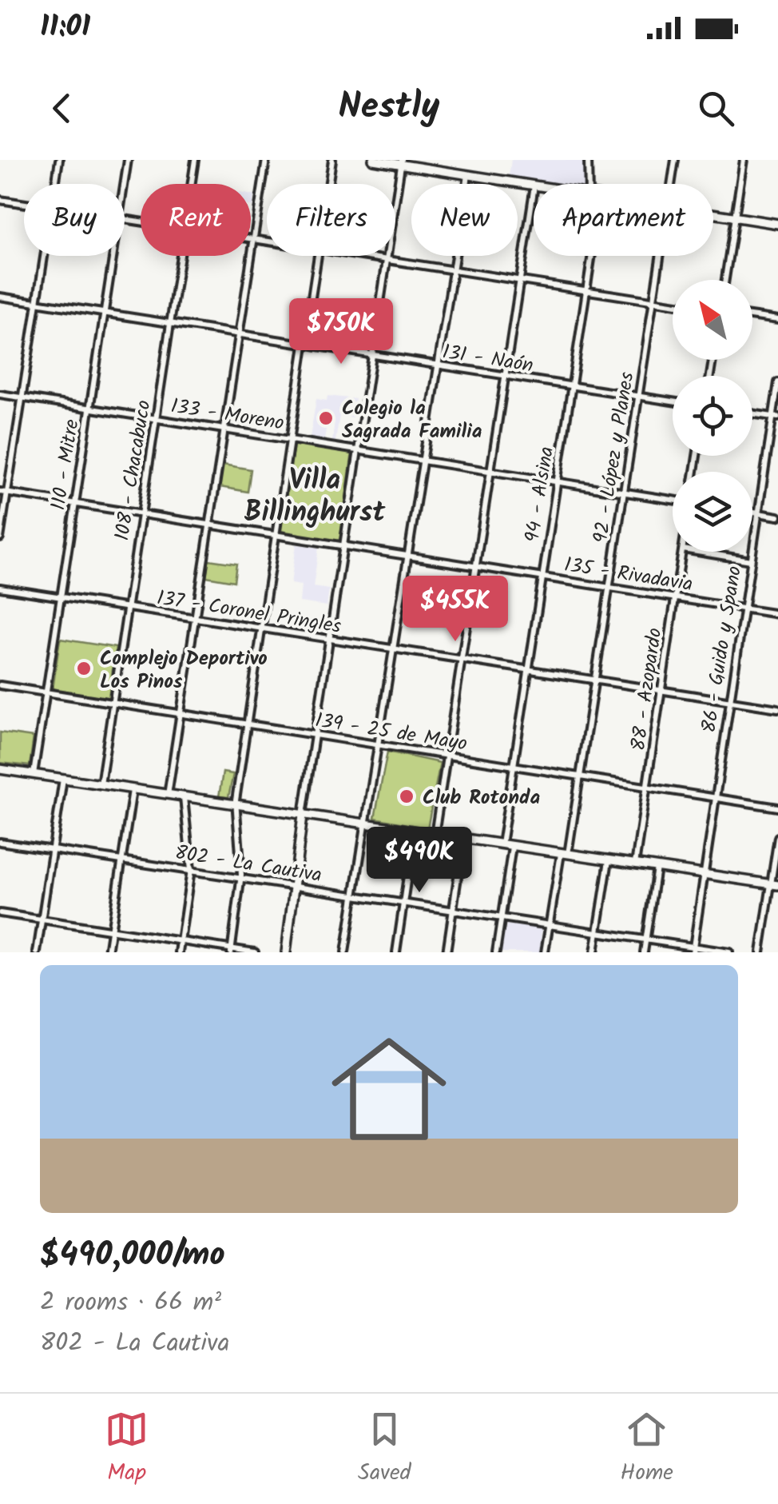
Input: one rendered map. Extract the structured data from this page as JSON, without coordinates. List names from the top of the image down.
{
  "streets": {
    "street": [
      "131 - Naón",
      "133 - Moreno",
      "92 - López y Planes",
      "110 - Mitre",
      "108 - Chacabuco",
      "94 - Alsina",
      "135 - Rivadavia",
      "137 - Coronel Pringles",
      "86 - Guido y Spano",
      "88 - Azopardo",
      "139 - 25 de Mayo",
      "802 - La Cautiva"
    ]
  },
  "crossings": [
    ["131 - Naón", "92 - López y Planes"],
    ["131 - Naón", "110 - Mitre"],
    ["131 - Naón", "108 - Chacabuco"],
    ["131 - Naón", "94 - Alsina"],
    ["133 - Moreno", "92 - López y Planes"],
    ["133 - Moreno", "110 - Mitre"],
    ["133 - Moreno", "108 - Chacabuco"],
    ["133 - Moreno", "94 - Alsina"],
    ["92 - López y Planes", "135 - Rivadavia"],
    ["92 - López y Planes", "137 - Coronel Pringles"],
    ["92 - López y Planes", "139 - 25 de Mayo"],
    ["92 - López y Planes", "802 - La Cautiva"],
    ["110 - Mitre", "135 - Rivadavia"],
    ["110 - Mitre", "137 - Coronel Pringles"],
    ["110 - Mitre", "139 - 25 de Mayo"],
    ["108 - Chacabuco", "135 - Rivadavia"],
    ["108 - Chacabuco", "137 - Coronel Pringles"],
    ["108 - Chacabuco", "139 - 25 de Mayo"],
    ["94 - Alsina", "135 - Rivadavia"],
    ["94 - Alsina", "137 - Coronel Pringles"],
    ["94 - Alsina", "139 - 25 de Mayo"],
    ["135 - Rivadavia", "86 - Guido y Spano"],
    ["135 - Rivadavia", "88 - Azopardo"],
    ["137 - Coronel Pringles", "86 - Guido y Spano"],
    ["137 - Coronel Pringles", "88 - Azopardo"],
    ["86 - Guido y Spano", "139 - 25 de Mayo"],
    ["86 - Guido y Spano", "802 - La Cautiva"],
    ["88 - Azopardo", "139 - 25 de Mayo"]
  ],
  "districts": ["Villa Billinghurst"],
  "places": ["Colegio la Sagrada Familia", "Complejo Deportivo Los Pinos", "Club Rotonda"],
  "north": "top left",
  "page": {
    "status": "11:01",
    "header": "Nestly",
    "chip": [
      "Buy",
      "Rent",
      "Filters",
      "New",
      "Apartment"
    ],
    "price": ["$750K", "$455K", "$490K"],
    "list": [
      {
        "name": "$490,000/mo",
        "note": "2 rooms · 66 m² · 802 - La Cautiva"
      }
    ],
    "tabs": ["Map", "Saved", "Home"]
  }
}
